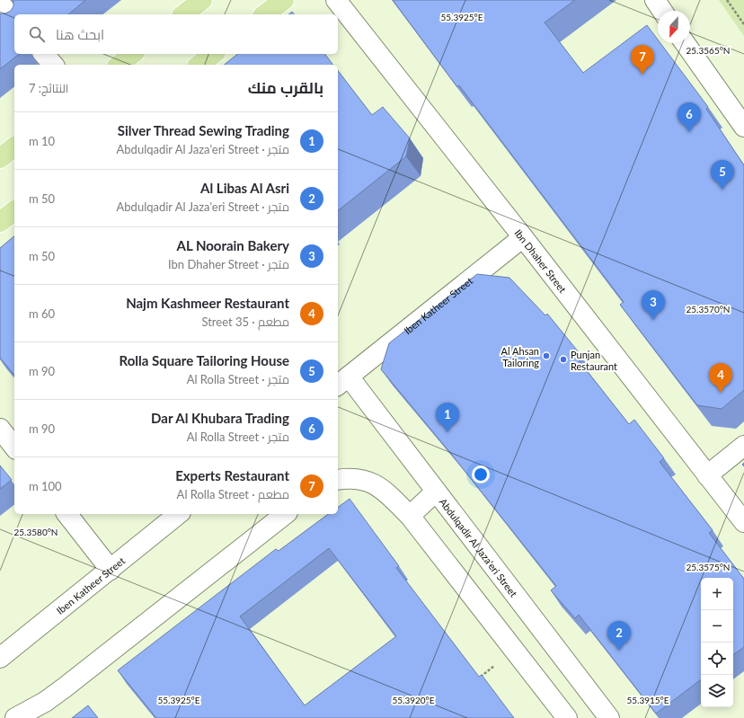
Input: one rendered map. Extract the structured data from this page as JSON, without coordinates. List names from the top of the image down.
{
  "streets": {
    "street": ["Ibn Dhaher Street", "Iben Katheer Street", "Abdulqadir Al Jaza'eri Street"]
  },
  "crossings": [
    ["Ibn Dhaher Street", "Iben Katheer Street"],
    ["Iben Katheer Street", "Abdulqadir Al Jaza'eri Street"]
  ],
  "places": ["Al Ahsan Tailoring", "Punjan Restaurant"],
  "north": "bottom",
  "page": {
    "search": "ابحث هنا",
    "pins": [
      "7",
      "6",
      "5",
      "3",
      "4",
      "1",
      "2"
    ],
    "heading": ["بالقرب منك", "النتائج: 7"],
    "list": [
      {
        "mark": "1",
        "name": "Silver Thread Sewing Trading",
        "note": "متجر · Abdulqadir Al Jaza'eri Street",
        "value": "10 m"
      },
      {
        "mark": "2",
        "name": "Al Libas Al Asri",
        "note": "متجر · Abdulqadir Al Jaza'eri Street",
        "value": "50 m"
      },
      {
        "mark": "3",
        "name": "AL Noorain Bakery",
        "note": "متجر · Ibn Dhaher Street",
        "value": "50 m"
      },
      {
        "mark": "4",
        "name": "Najm Kashmeer Restaurant",
        "note": "مطعم · 35 Street",
        "value": "60 m"
      },
      {
        "mark": "5",
        "name": "Rolla Square Tailoring House",
        "note": "متجر · Al Rolla Street",
        "value": "90 m"
      },
      {
        "mark": "6",
        "name": "Dar Al Khubara Trading",
        "note": "متجر · Al Rolla Street",
        "value": "90 m"
      },
      {
        "mark": "7",
        "name": "Experts Restaurant",
        "note": "مطعم · Al Rolla Street",
        "value": "100 m"
      }
    ],
    "map_buttons": ["+", "−"]
  },
  "coordinates": [
    "55.3925°E",
    "25.3565°N",
    "25.3570°N",
    "25.3580°N",
    "25.3575°N",
    "55.3920°E",
    "55.3915°E"
  ]
}
